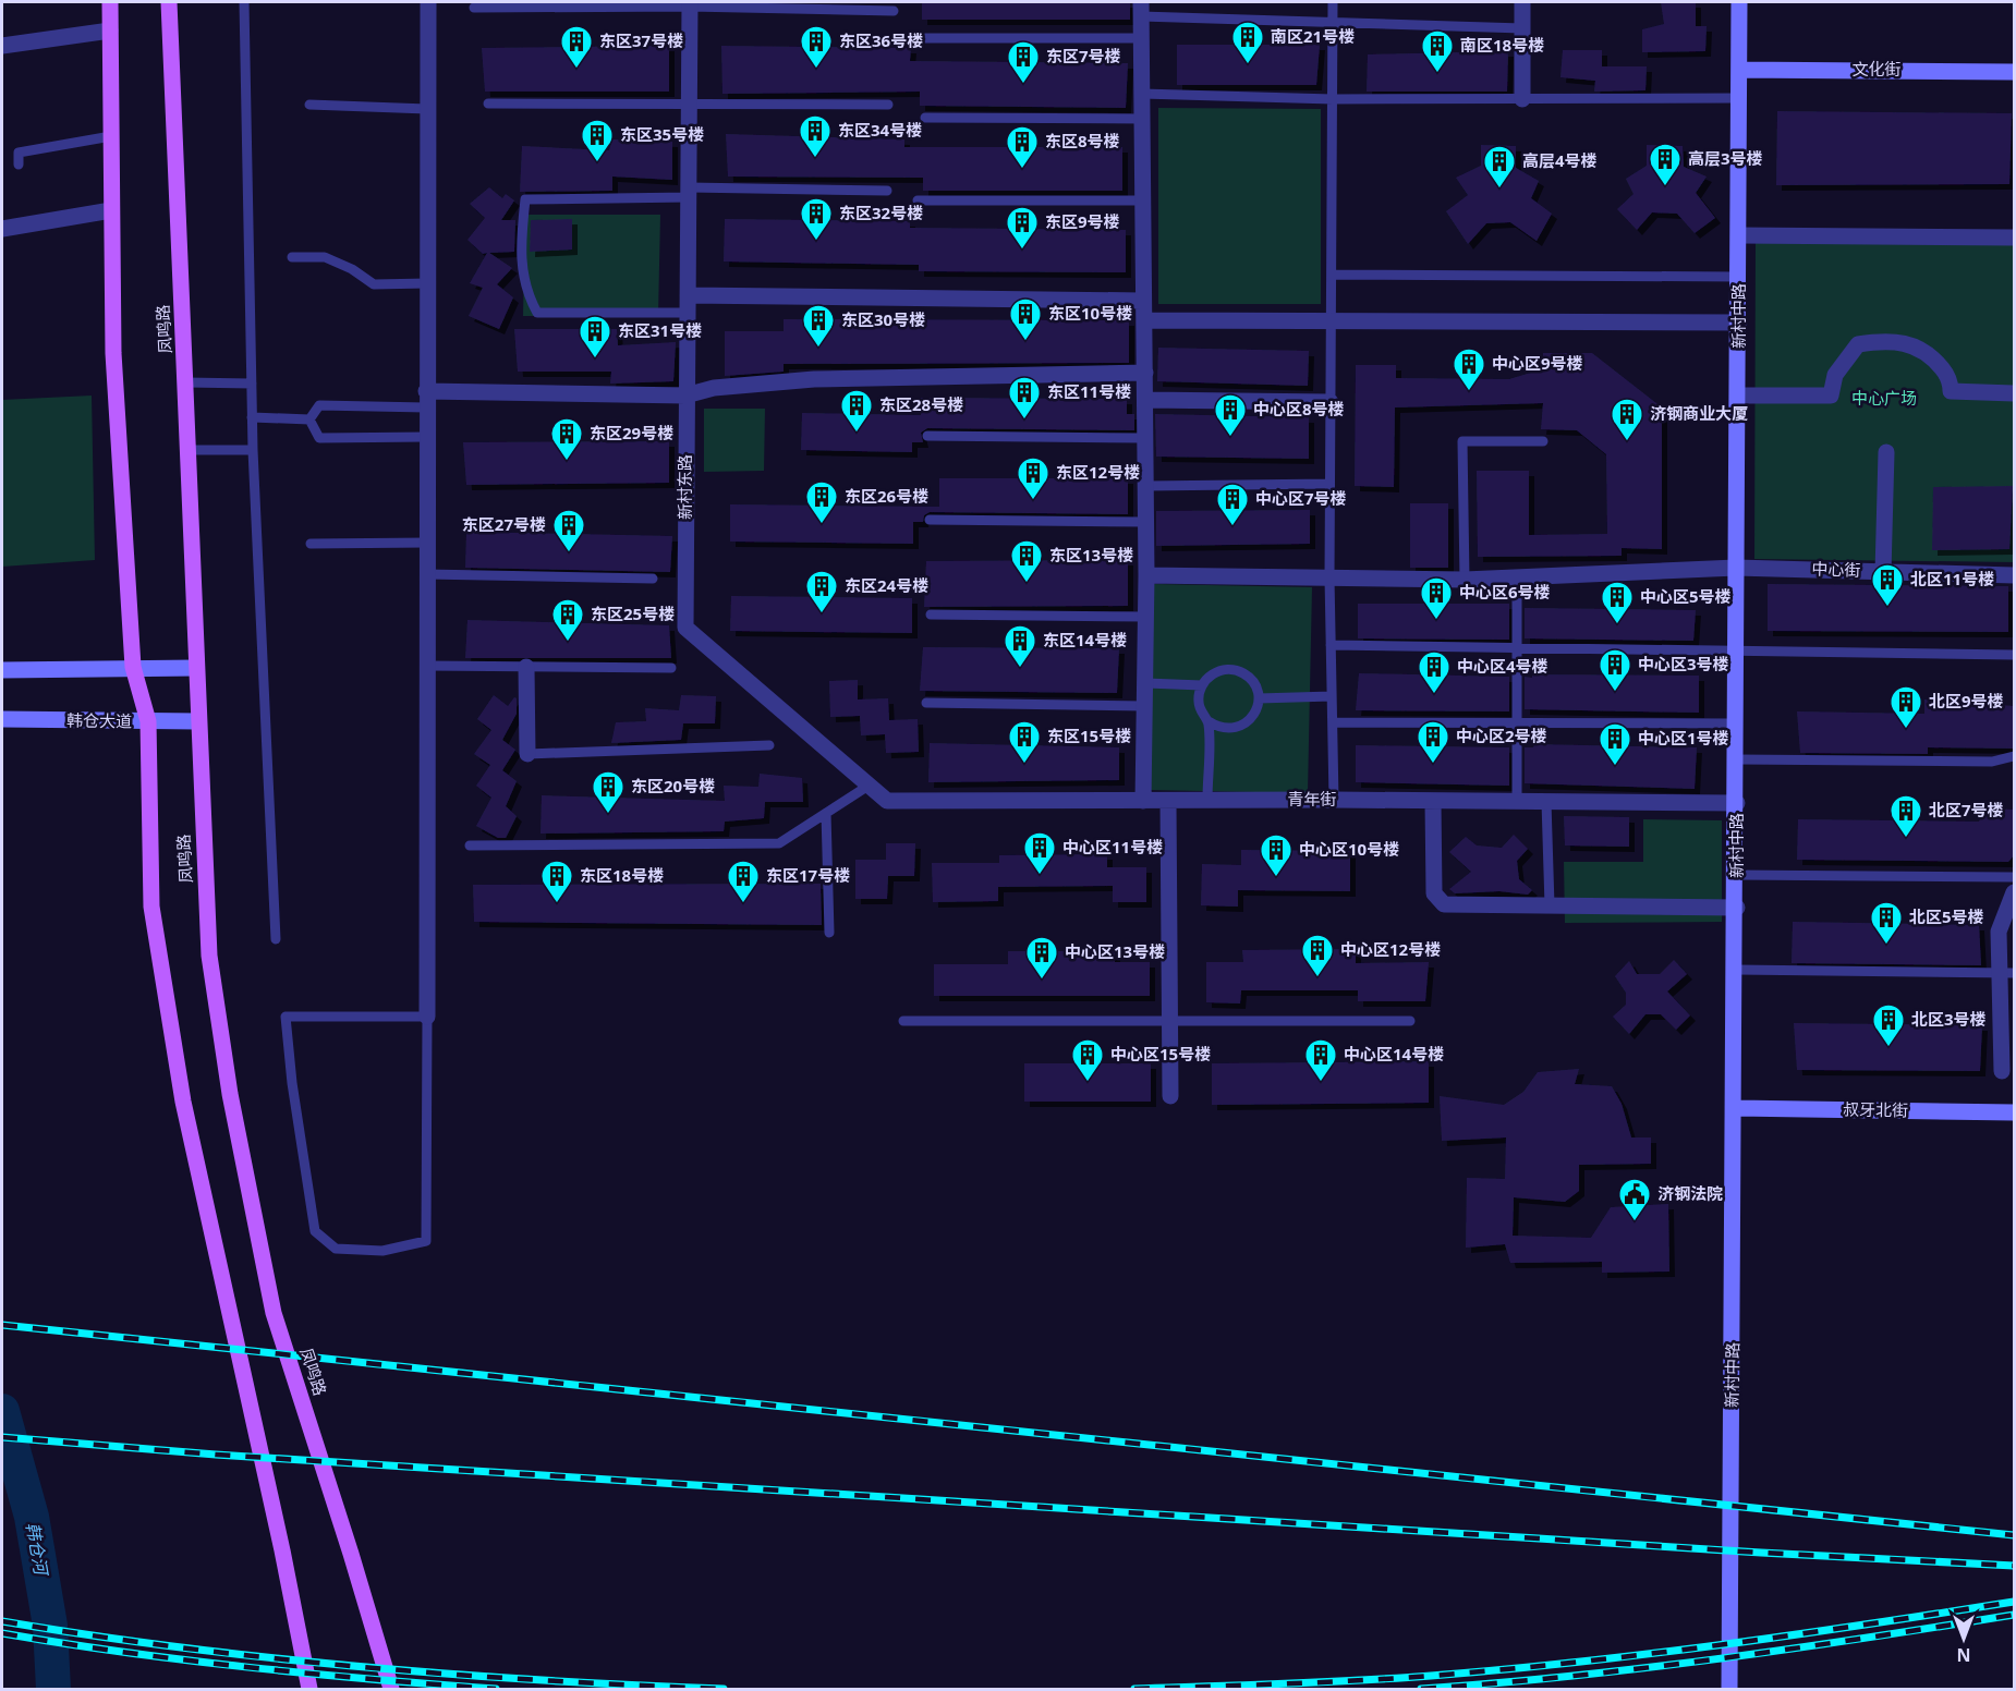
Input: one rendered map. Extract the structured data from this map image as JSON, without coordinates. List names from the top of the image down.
{
  "streets": {
    "main road": ["凤鸣路"],
    "street": [
      "文化街",
      "新村中路",
      "新村东路",
      "中心街",
      "韩仓大道",
      "青年街",
      "叔牙北街"
    ]
  },
  "crossings": [
    ["文化街", "新村中路"],
    ["新村中路", "中心街"],
    ["新村中路", "青年街"],
    ["新村中路", "叔牙北街"],
    ["凤鸣路", "韩仓大道"],
    ["新村东路", "青年街"]
  ],
  "water": ["韩仓河"],
  "parks": ["中心广场"],
  "places": {
    "building": [
      "南区21号楼",
      "东区37号楼",
      "东区36号楼",
      "南区18号楼",
      "东区7号楼",
      "东区34号楼",
      "东区35号楼",
      "东区8号楼",
      "高层3号楼",
      "高层4号楼",
      "东区32号楼",
      "东区9号楼",
      "东区10号楼",
      "东区30号楼",
      "东区31号楼",
      "中心区9号楼",
      "东区11号楼",
      "东区28号楼",
      "中心区8号楼",
      "济钢商业大厦",
      "东区29号楼",
      "东区12号楼",
      "东区26号楼",
      "中心区7号楼",
      "东区27号楼",
      "东区13号楼",
      "北区11号楼",
      "东区24号楼",
      "中心区6号楼",
      "中心区5号楼",
      "东区25号楼",
      "东区14号楼",
      "中心区3号楼",
      "中心区4号楼",
      "北区9号楼",
      "东区15号楼",
      "中心区2号楼",
      "中心区1号楼",
      "东区20号楼",
      "北区7号楼",
      "中心区11号楼",
      "中心区10号楼",
      "东区18号楼",
      "东区17号楼",
      "北区5号楼",
      "中心区12号楼",
      "中心区13号楼",
      "北区3号楼",
      "中心区15号楼",
      "中心区14号楼"
    ],
    "public building": ["济钢法院"]
  },
  "north": "bottom"
}
